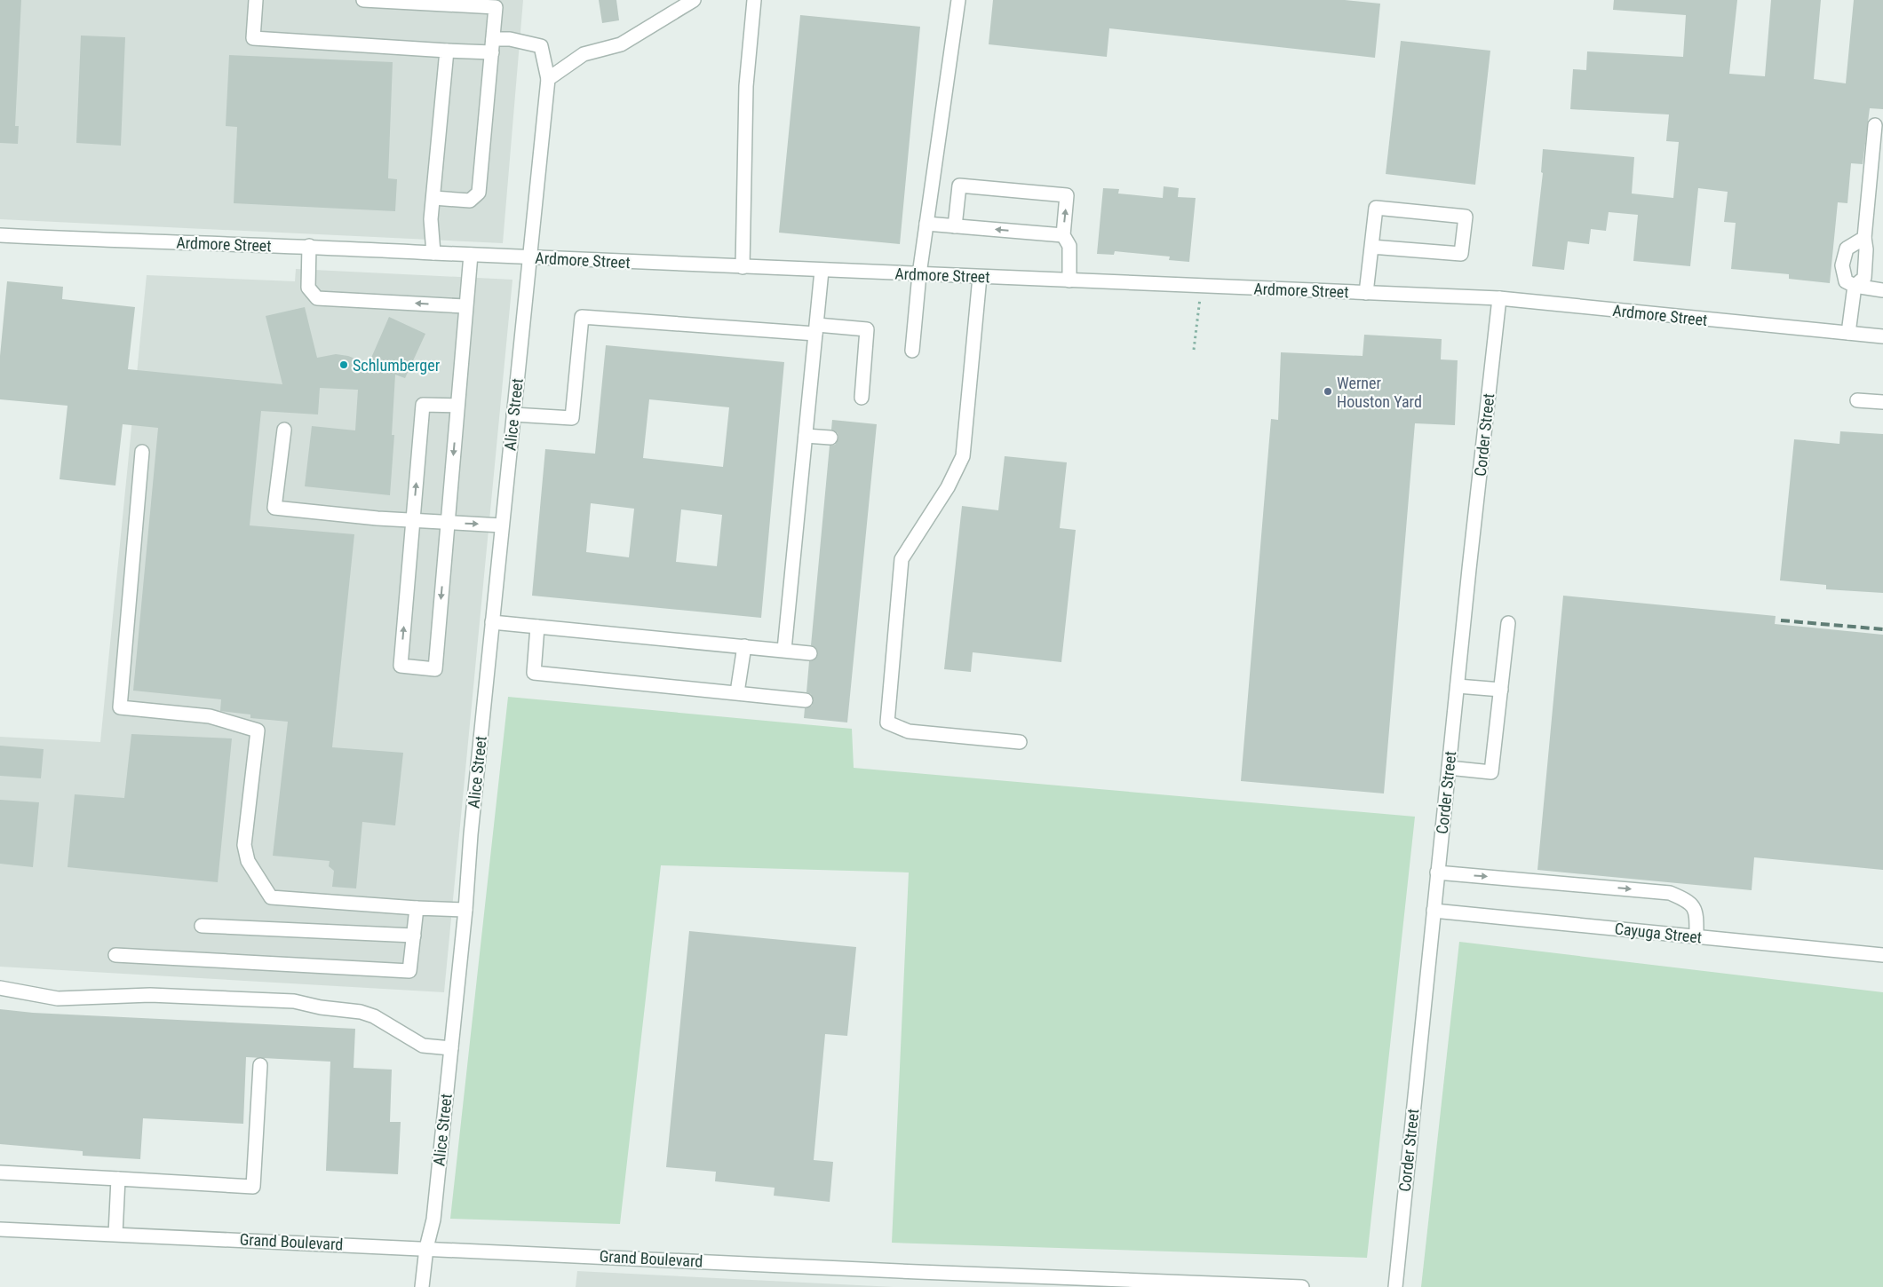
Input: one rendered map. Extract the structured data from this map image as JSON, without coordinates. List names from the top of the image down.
{
  "streets": {
    "street": [
      "Ardmore Street",
      "Alice Street",
      "Corder Street",
      "Cayuga Street",
      "Grand Boulevard"
    ]
  },
  "crossings": [
    ["Ardmore Street", "Alice Street"],
    ["Ardmore Street", "Corder Street"],
    ["Alice Street", "Grand Boulevard"],
    ["Corder Street", "Cayuga Street"]
  ],
  "places": ["Schlumberger", "Werner Houston Yard"]
}
